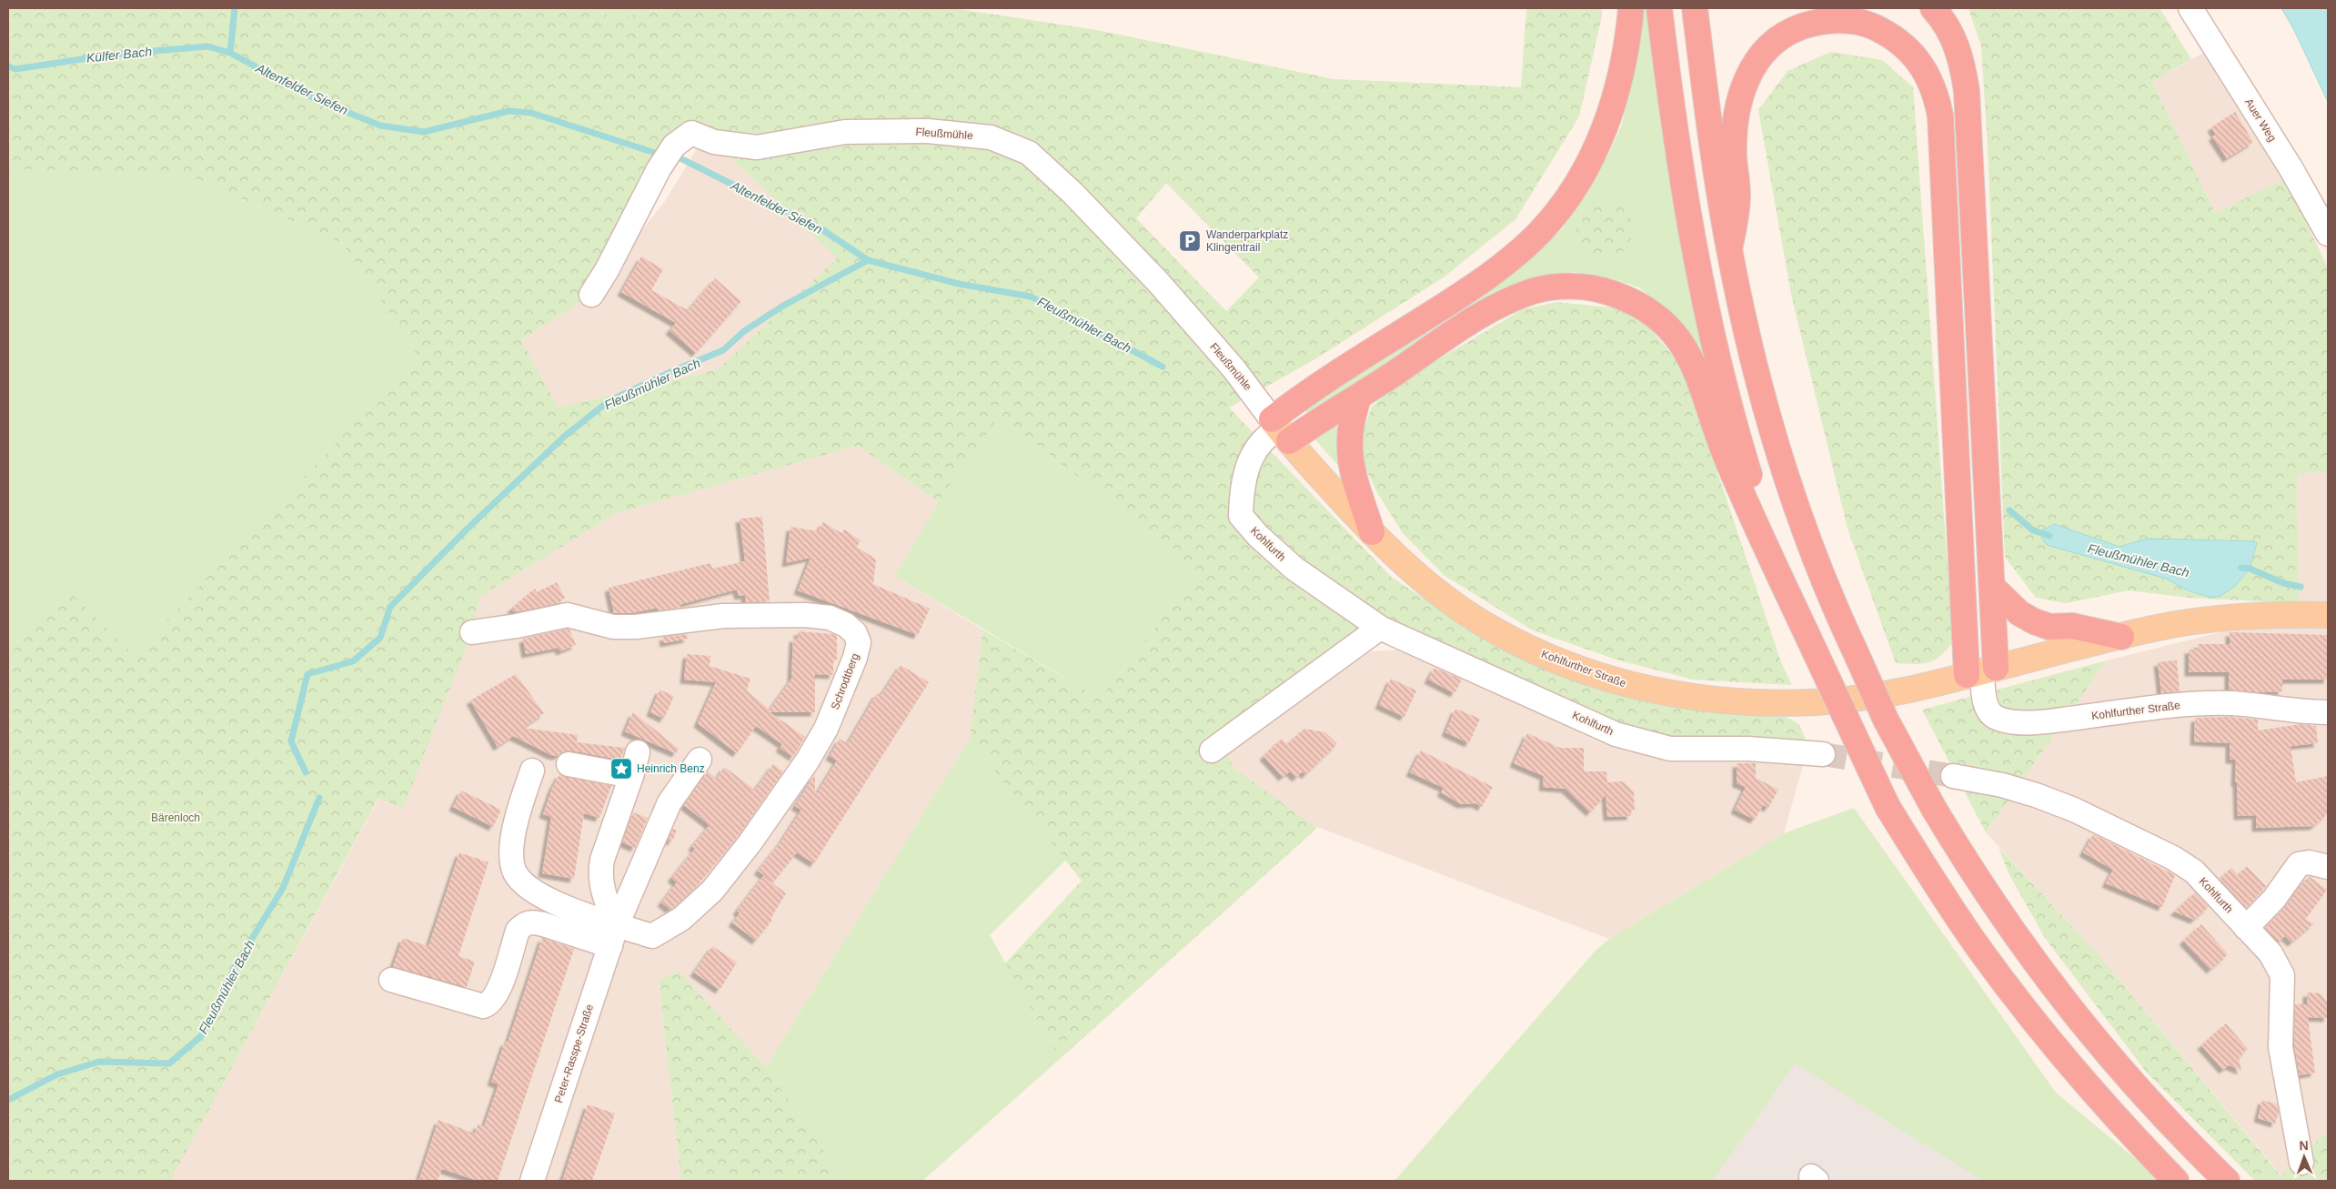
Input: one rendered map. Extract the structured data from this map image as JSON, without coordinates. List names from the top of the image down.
{
  "streets": {
    "main road": ["Kohlfurther Straße"],
    "street": [
      "Auer Weg",
      "Fleußmühle",
      "Kohlfurth",
      "Schrodtberg",
      "Peter-Rasspe-Straße"
    ]
  },
  "crossings": [
    ["Fleußmühle", "Kohlfurth"],
    ["Fleußmühle", "Kohlfurther Straße"],
    ["Kohlfurth", "Kohlfurther Straße"],
    ["Schrodtberg", "Peter-Rasspe-Straße"]
  ],
  "water": ["Külfer Bach", "Altenfelder Siefen", "Fleußmühler Bach"],
  "parks": ["Bärenloch"],
  "places": {
    "parking": ["Wanderparkplatz Klingentrail"],
    "place": ["Heinrich Benz"]
  },
  "north": "top"
}
